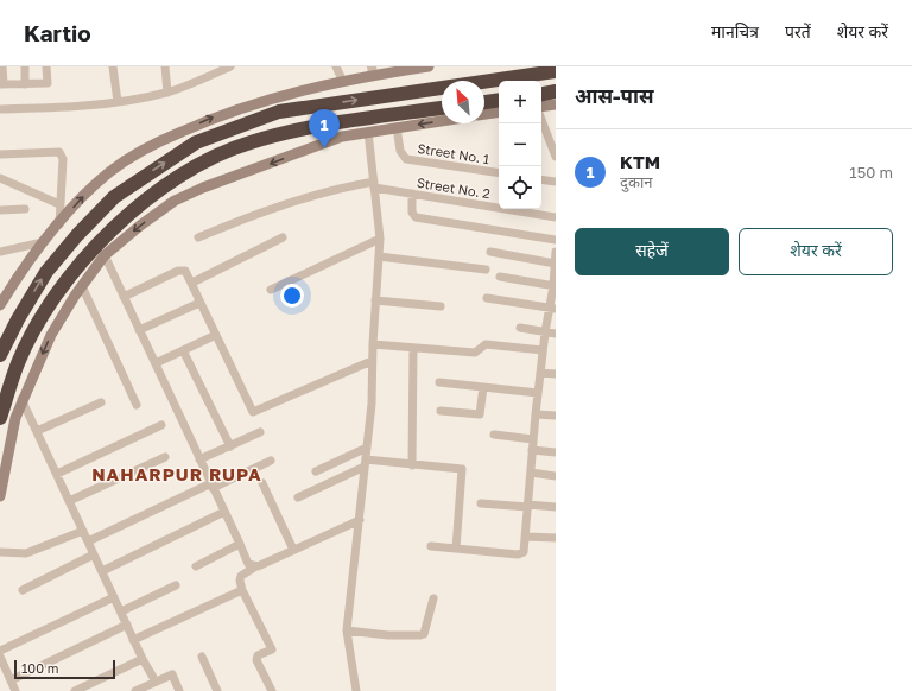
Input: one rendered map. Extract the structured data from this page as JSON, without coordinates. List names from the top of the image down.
{
  "streets": {
    "street": ["Street No. 1", "Street No. 2"]
  },
  "districts": ["NAHARPUR RUPA"],
  "scale_bar": "100 m",
  "north": "top left",
  "page": {
    "header": "Kartio",
    "nav": ["मानचित्र", "परतें", "शेयर करें"],
    "heading": "आस-पास",
    "map_buttons": ["+", "−"],
    "pins": "1",
    "list": [
      {
        "mark": "1",
        "name": "KTM",
        "note": "दुकान",
        "value": "150 m"
      }
    ],
    "buttons": ["सहेजें", "शेयर करें"],
    "scale": "100 m"
  }
}
